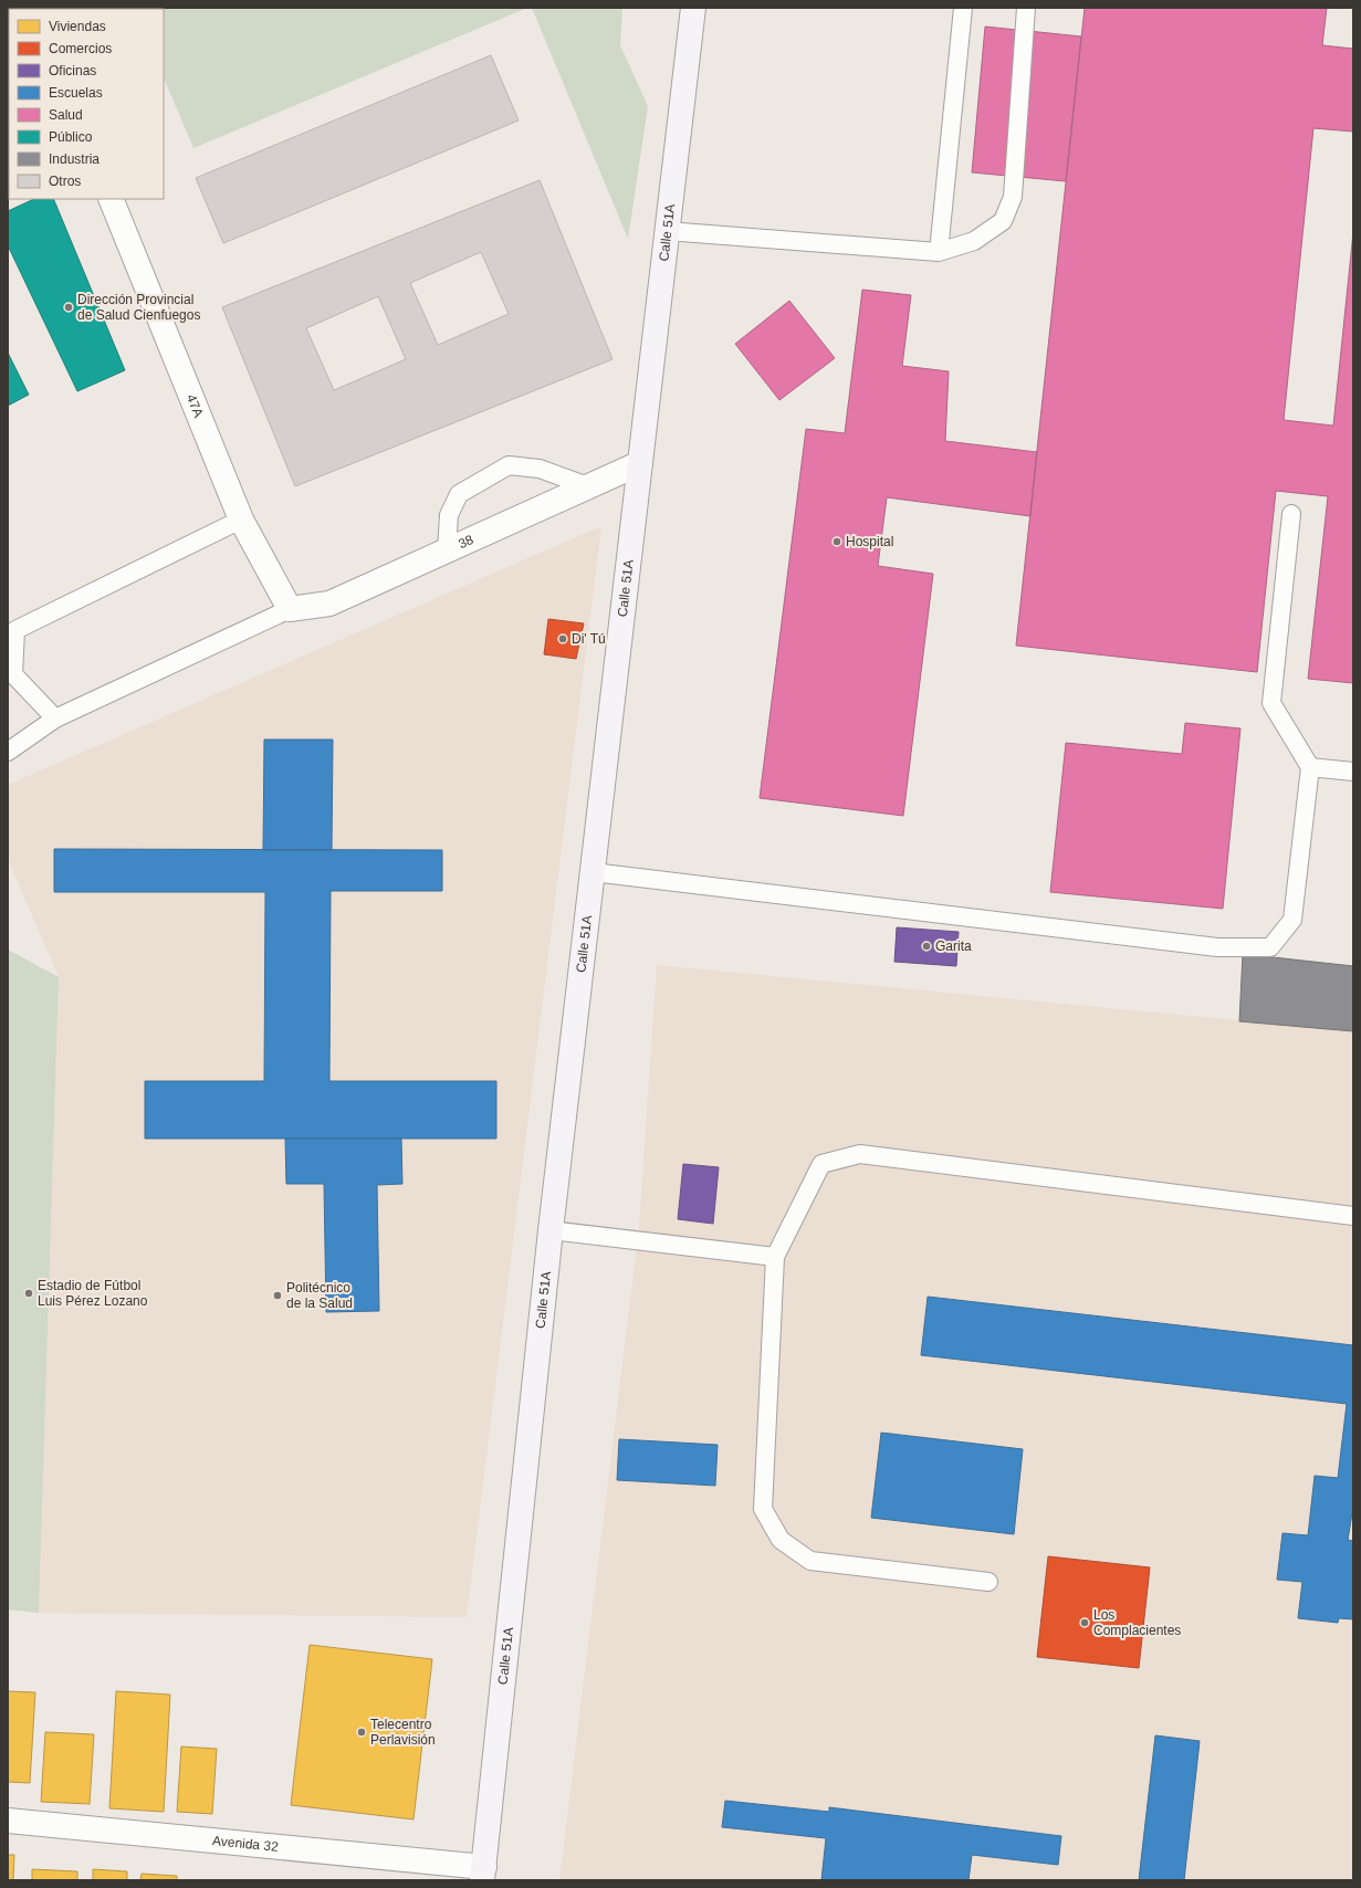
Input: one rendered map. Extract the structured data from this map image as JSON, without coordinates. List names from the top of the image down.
{
  "streets": {
    "main road": ["Calle 51A"],
    "street": ["47A", "38", "Avenida 32"]
  },
  "crossings": [
    ["Calle 51A", "38"],
    ["Calle 51A", "Avenida 32"],
    ["47A", "38"]
  ],
  "places": [
    "Dirección Provincial de Salud Cienfuegos",
    "Hospital",
    "Di' Tú",
    "Garita",
    "Estadio de Fútbol Luis Pérez Lozano",
    "Politécnico de la Salud",
    "Los Complacientes",
    "Telecentro Perlavisión"
  ],
  "legend": [
    "Viviendas",
    "Comercios",
    "Oficinas",
    "Escuelas",
    "Salud",
    "Público",
    "Industria",
    "Otros"
  ]
}
